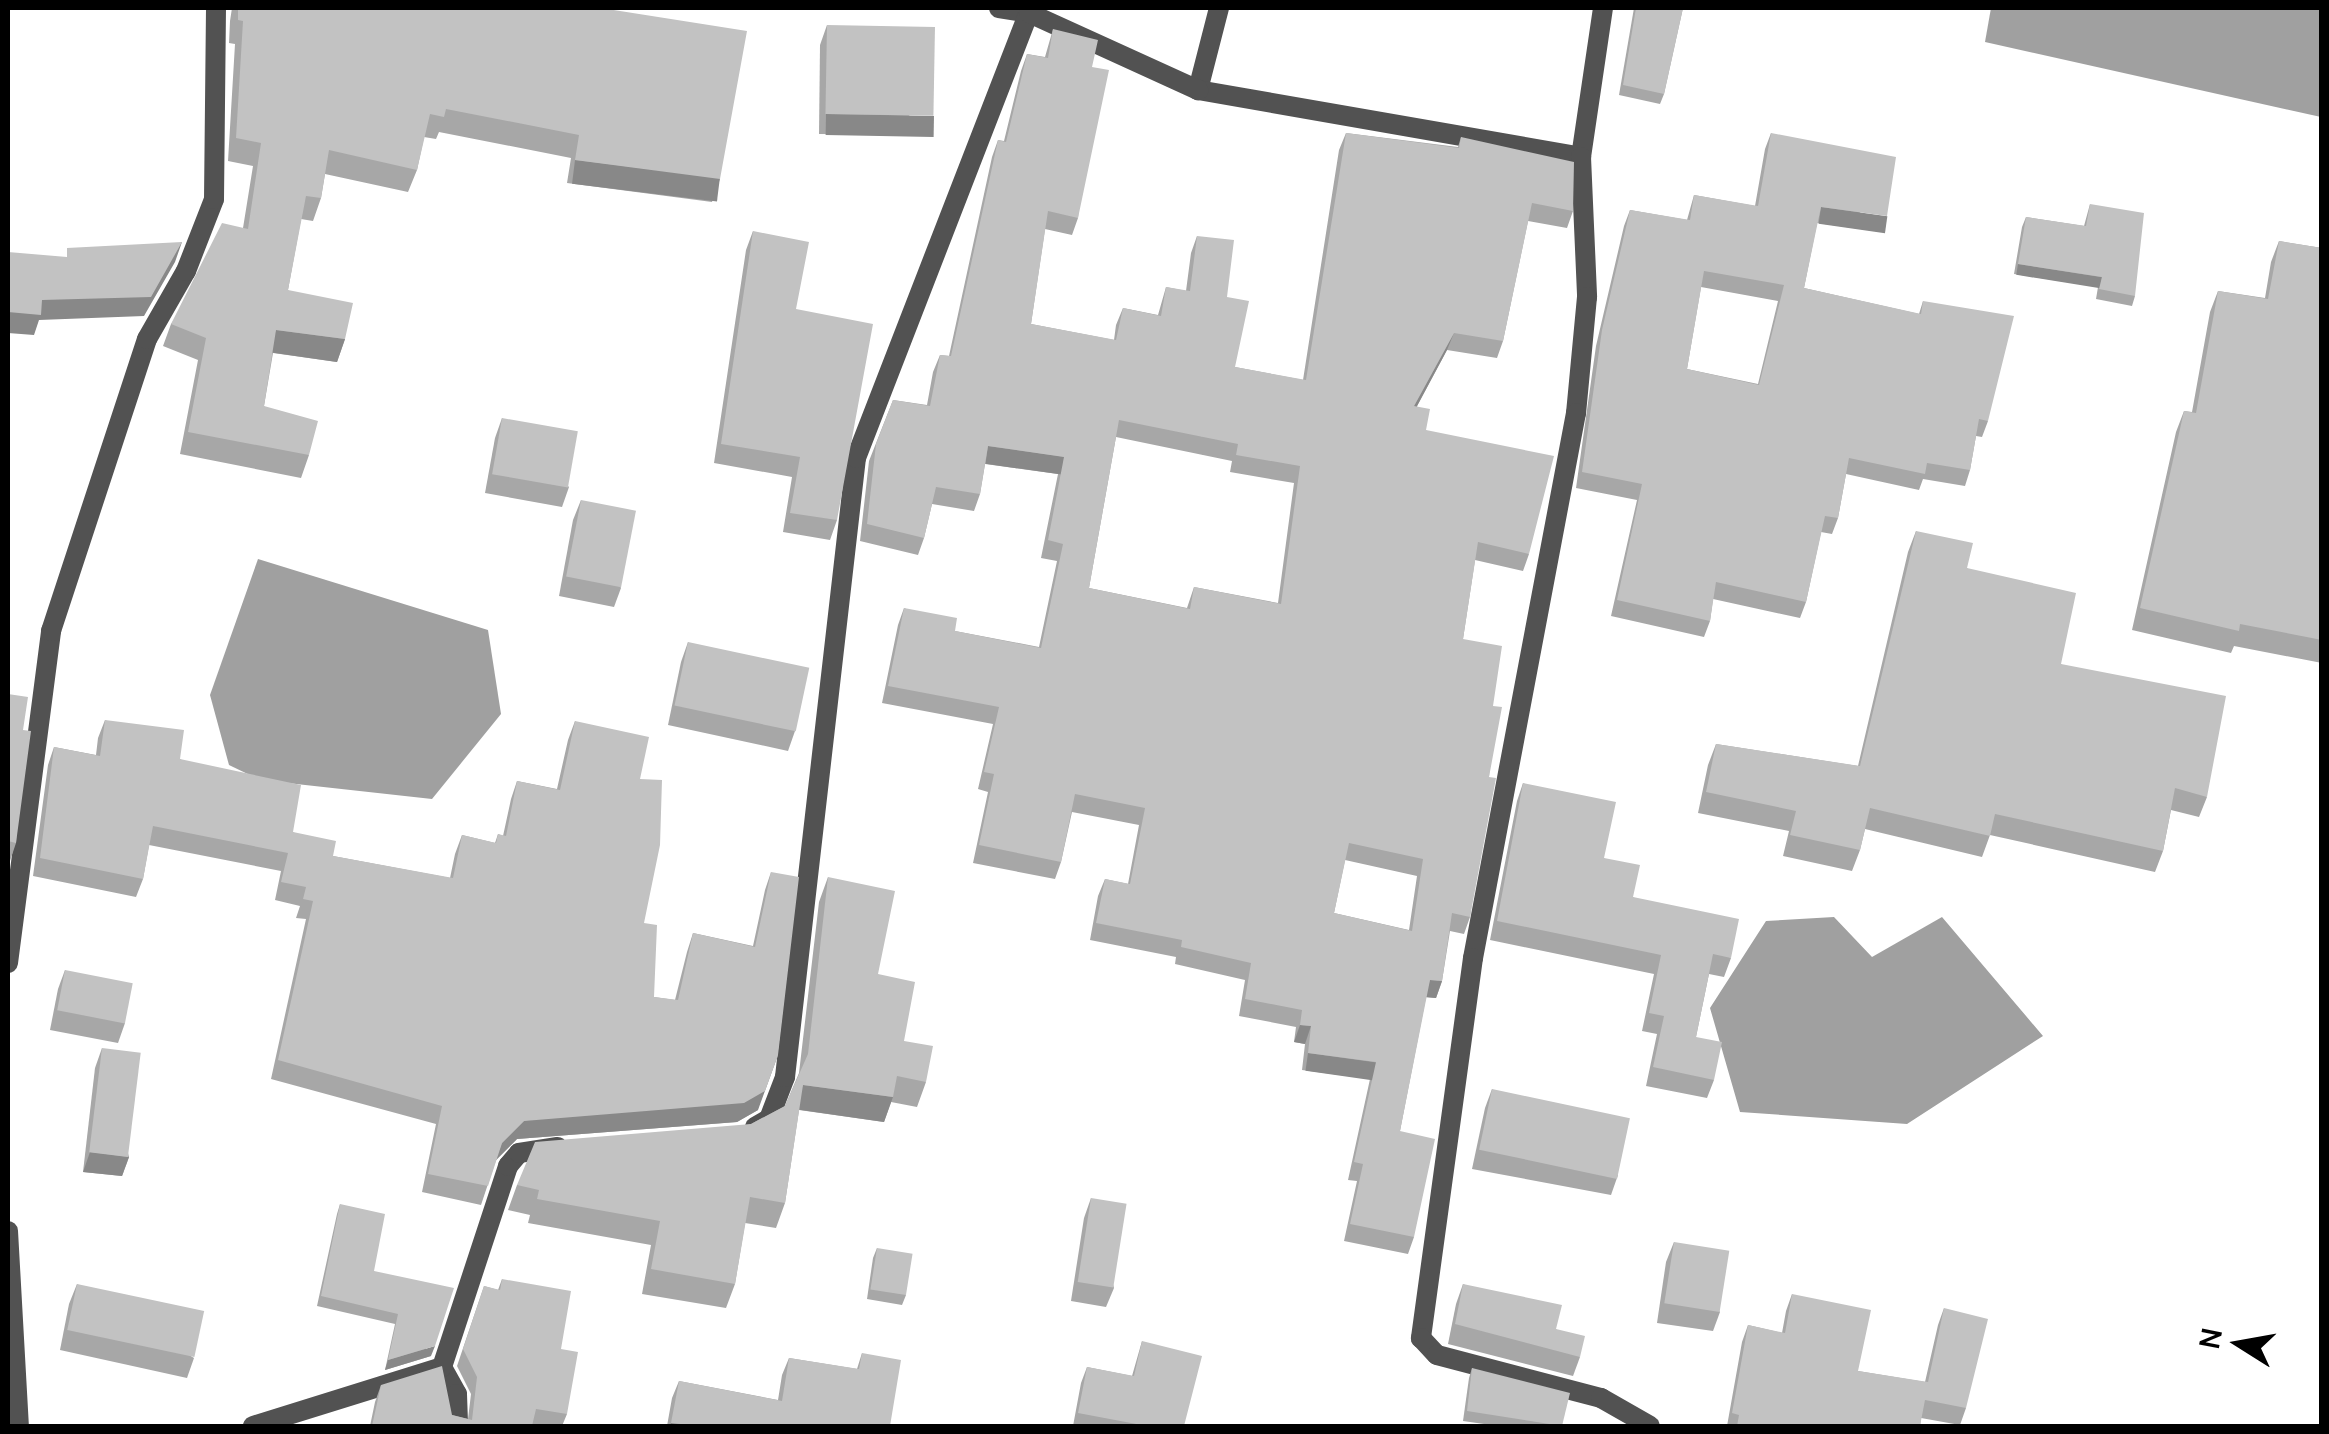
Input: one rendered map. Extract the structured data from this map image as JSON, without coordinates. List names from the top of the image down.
{
  "north": "left"
}
